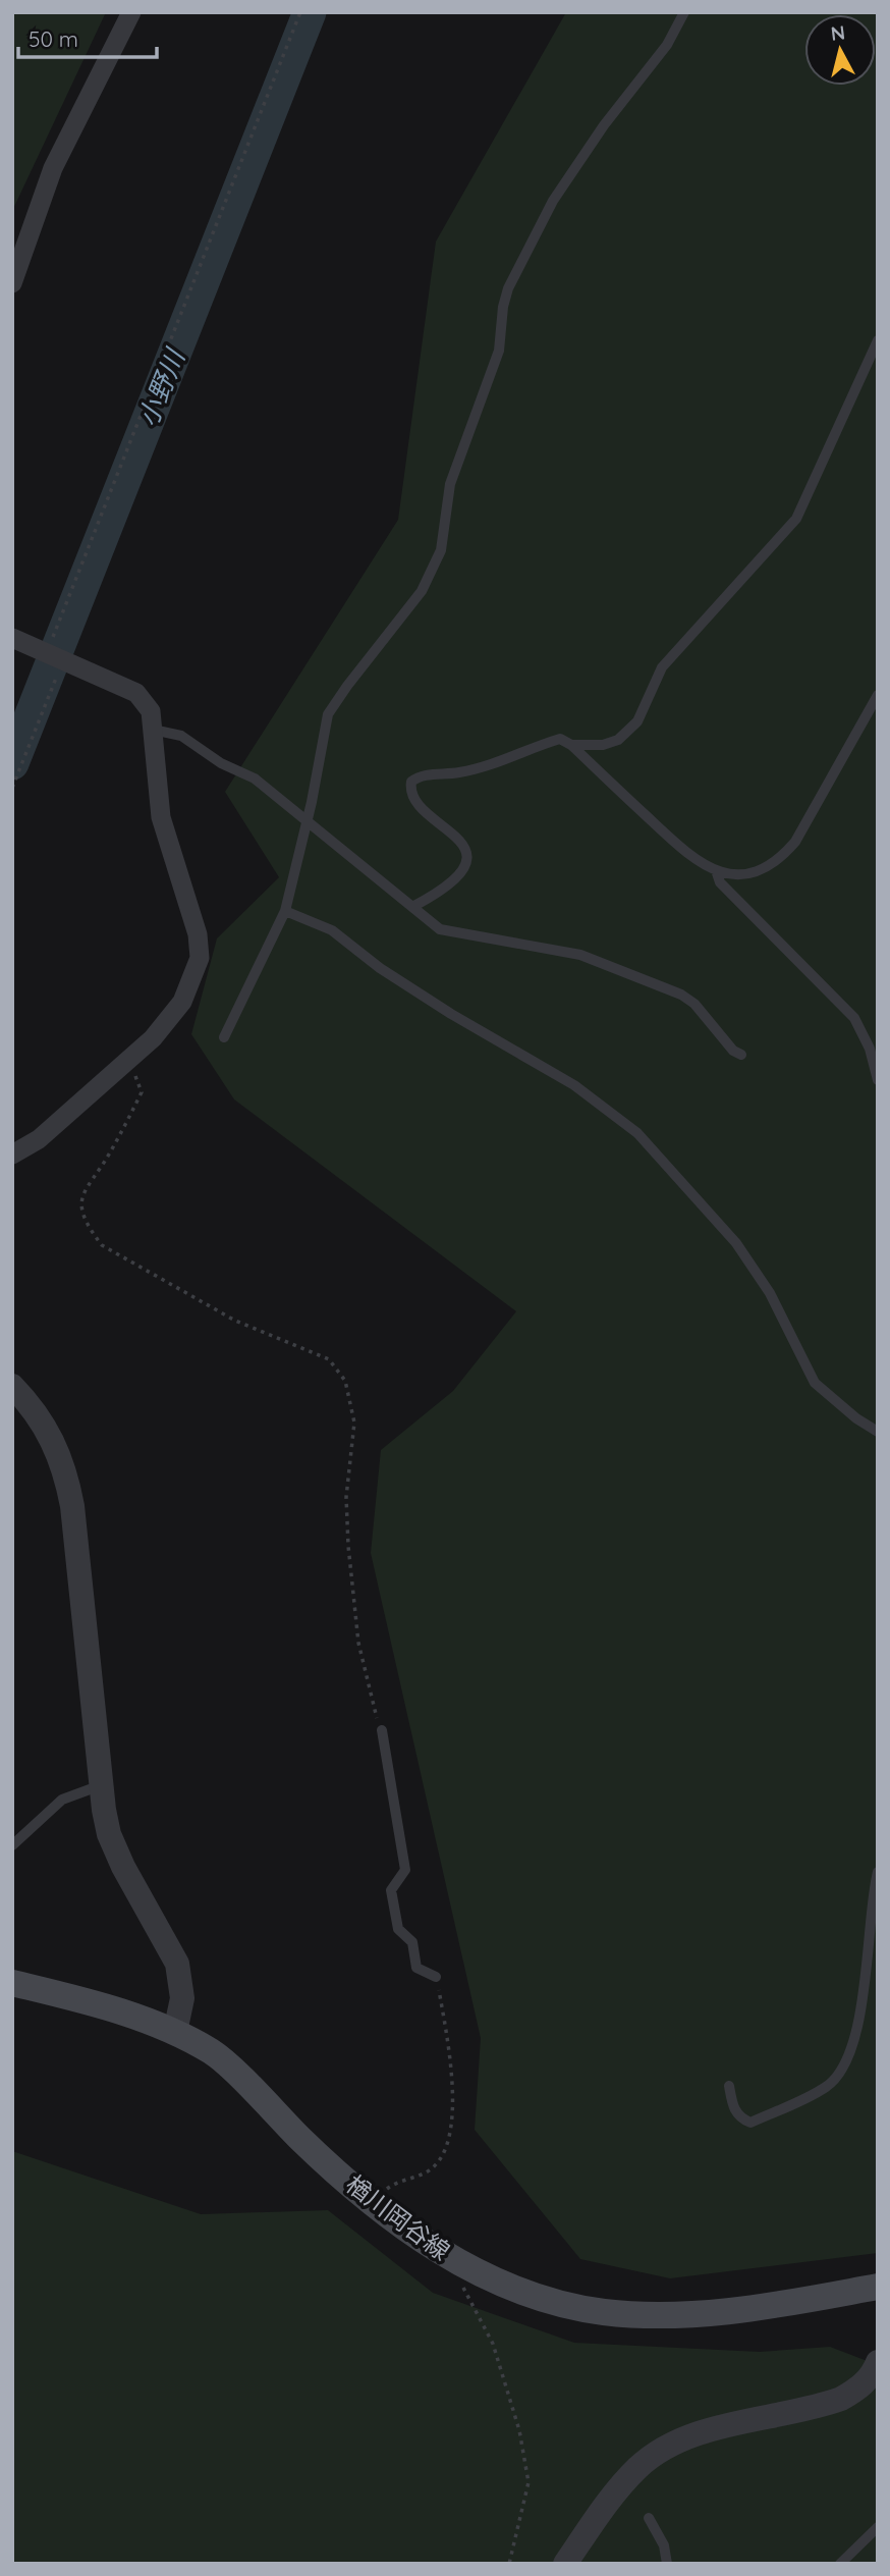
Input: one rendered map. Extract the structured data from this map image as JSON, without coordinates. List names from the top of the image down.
{
  "streets": {
    "main road": ["楢川岡谷線"]
  },
  "water": ["小野川"],
  "scale_bar": "50 m",
  "north": "top"
}
